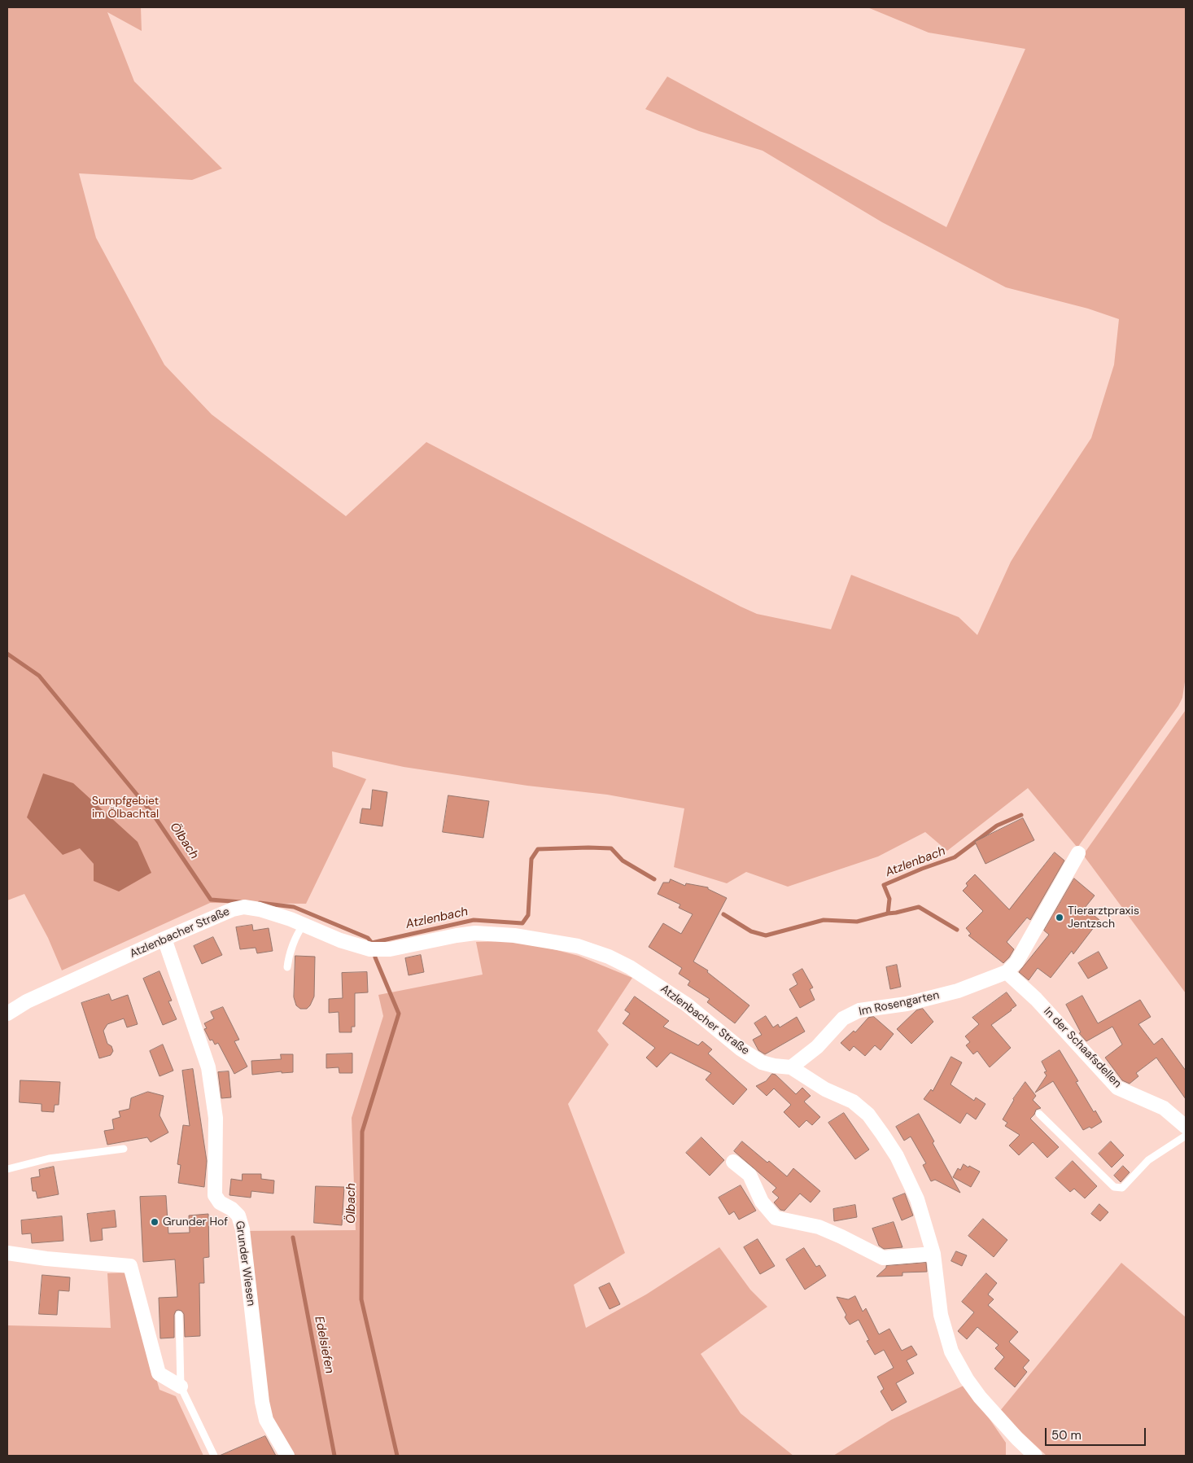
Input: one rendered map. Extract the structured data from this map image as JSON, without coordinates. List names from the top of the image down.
{
  "streets": {
    "street": [
      "Atzlenbacher Straße",
      "Im Rosengarten",
      "In der Schaafsdellen",
      "Grunder Wiesen"
    ]
  },
  "crossings": [
    ["Atzlenbacher Straße", "Im Rosengarten"],
    ["Atzlenbacher Straße", "Grunder Wiesen"],
    ["Im Rosengarten", "In der Schaafsdellen"]
  ],
  "water": ["Ölbach", "Atzlenbach", "Edelsiefen"],
  "parks": ["Sumpfgebiet im Ölbachtal"],
  "places": ["Tierarztpraxis Jentzsch", "Grunder Hof"],
  "scale_bar": "50 m"
}
